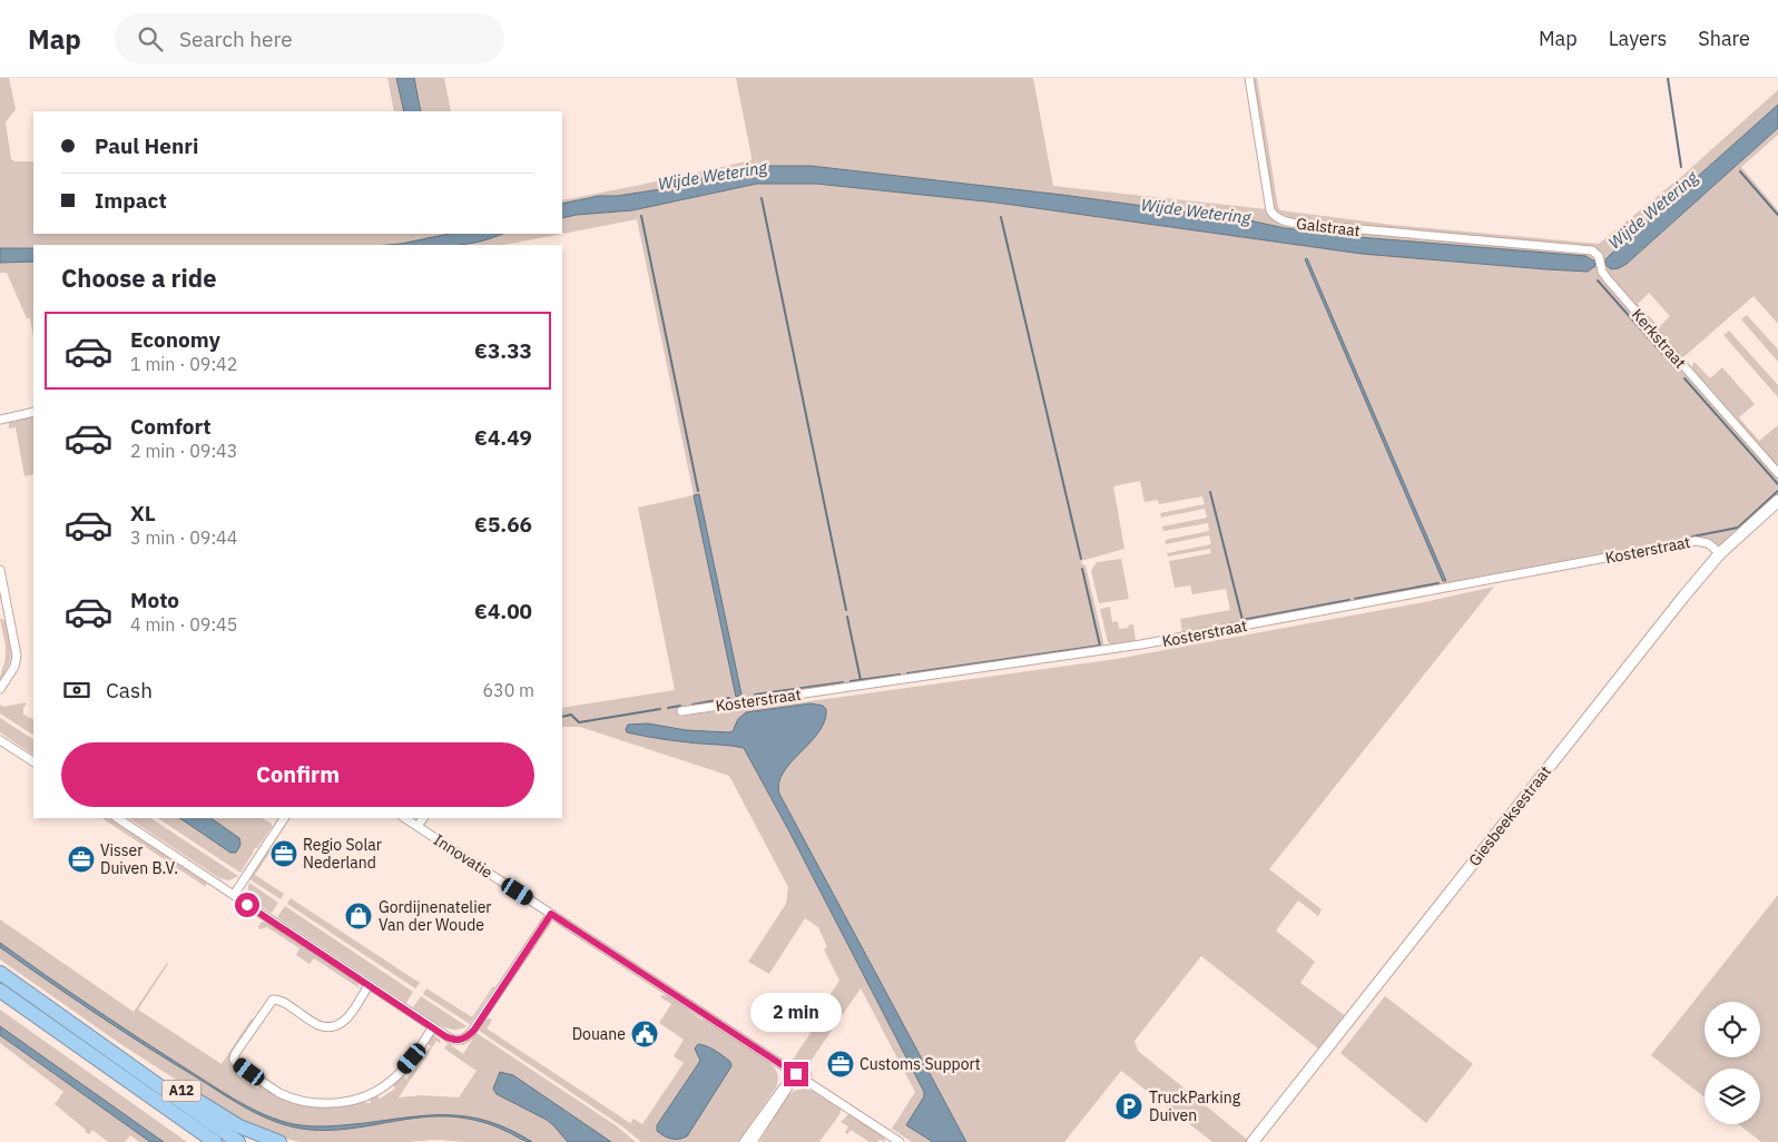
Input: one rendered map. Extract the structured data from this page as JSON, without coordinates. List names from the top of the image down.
{
  "streets": {
    "highway": ["A12"],
    "street": [
      "Galstraat",
      "Kerkstraat",
      "Kosterstraat",
      "Giesbeeksestraat",
      "Innovatie"
    ]
  },
  "crossings": [
    ["Galstraat", "Kerkstraat"],
    ["Kosterstraat", "Giesbeeksestraat"]
  ],
  "water": ["Wijde Wetering"],
  "places": {
    "office": ["Regio Solar Nederland", "Visser Duiven B.V.", "Customs Support"],
    "shop": ["Gordijnenatelier Van der Woude"],
    "public building": ["Douane"],
    "parking": ["TruckParking Duiven"]
  },
  "page": {
    "header": "Map",
    "search": "Search here",
    "nav": ["Map", "Layers", "Share"],
    "banner": ["Paul Henri", "Impact"],
    "heading": "Choose a ride",
    "list": [
      {
        "name": "Economy",
        "note": "1 min · 09:42",
        "value": "€3.33"
      },
      {
        "name": "Comfort",
        "note": "2 min · 09:43",
        "value": "€4.49"
      },
      {
        "name": "XL",
        "note": "3 min · 09:44",
        "value": "€5.66"
      },
      {
        "name": "Moto",
        "note": "4 min · 09:45",
        "value": "€4.00"
      }
    ],
    "pay": ["Cash", "630 m"],
    "buttons": "Confirm",
    "bubble": "2 min"
  }
}
